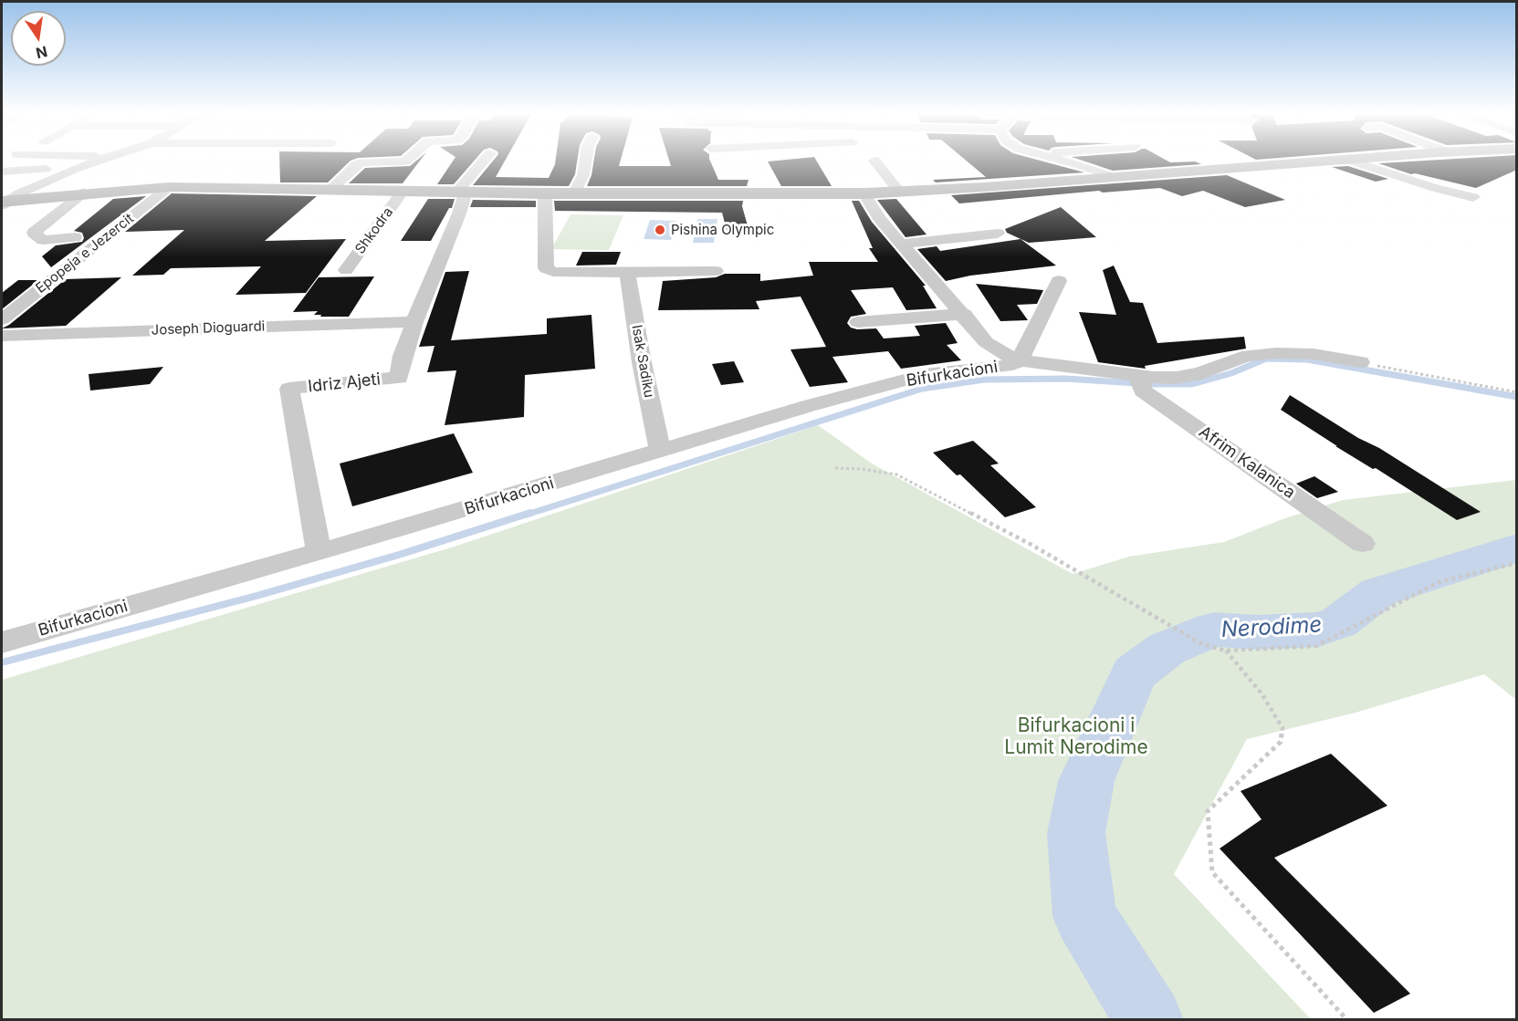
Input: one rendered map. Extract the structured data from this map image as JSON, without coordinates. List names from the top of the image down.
{
  "streets": {
    "main road": ["Epopeja e Jezercit"],
    "street": [
      "Shkodra",
      "Joseph Dioguardi",
      "Isak Sadiku",
      "Bifurkacioni",
      "Idriz Ajeti",
      "Afrim Kalanica"
    ]
  },
  "crossings": [
    ["Shkodra", "Epopeja e Jezercit"],
    ["Epopeja e Jezercit", "Idriz Ajeti"],
    ["Epopeja e Jezercit", "Afrim Kalanica"],
    ["Joseph Dioguardi", "Idriz Ajeti"],
    ["Isak Sadiku", "Bifurkacioni"],
    ["Bifurkacioni", "Idriz Ajeti"],
    ["Bifurkacioni", "Afrim Kalanica"]
  ],
  "water": ["Nerodime"],
  "parks": ["Bifurkacioni i Lumit Nerodime"],
  "places": ["Pishina Olympic"],
  "north": "bottom"
}
